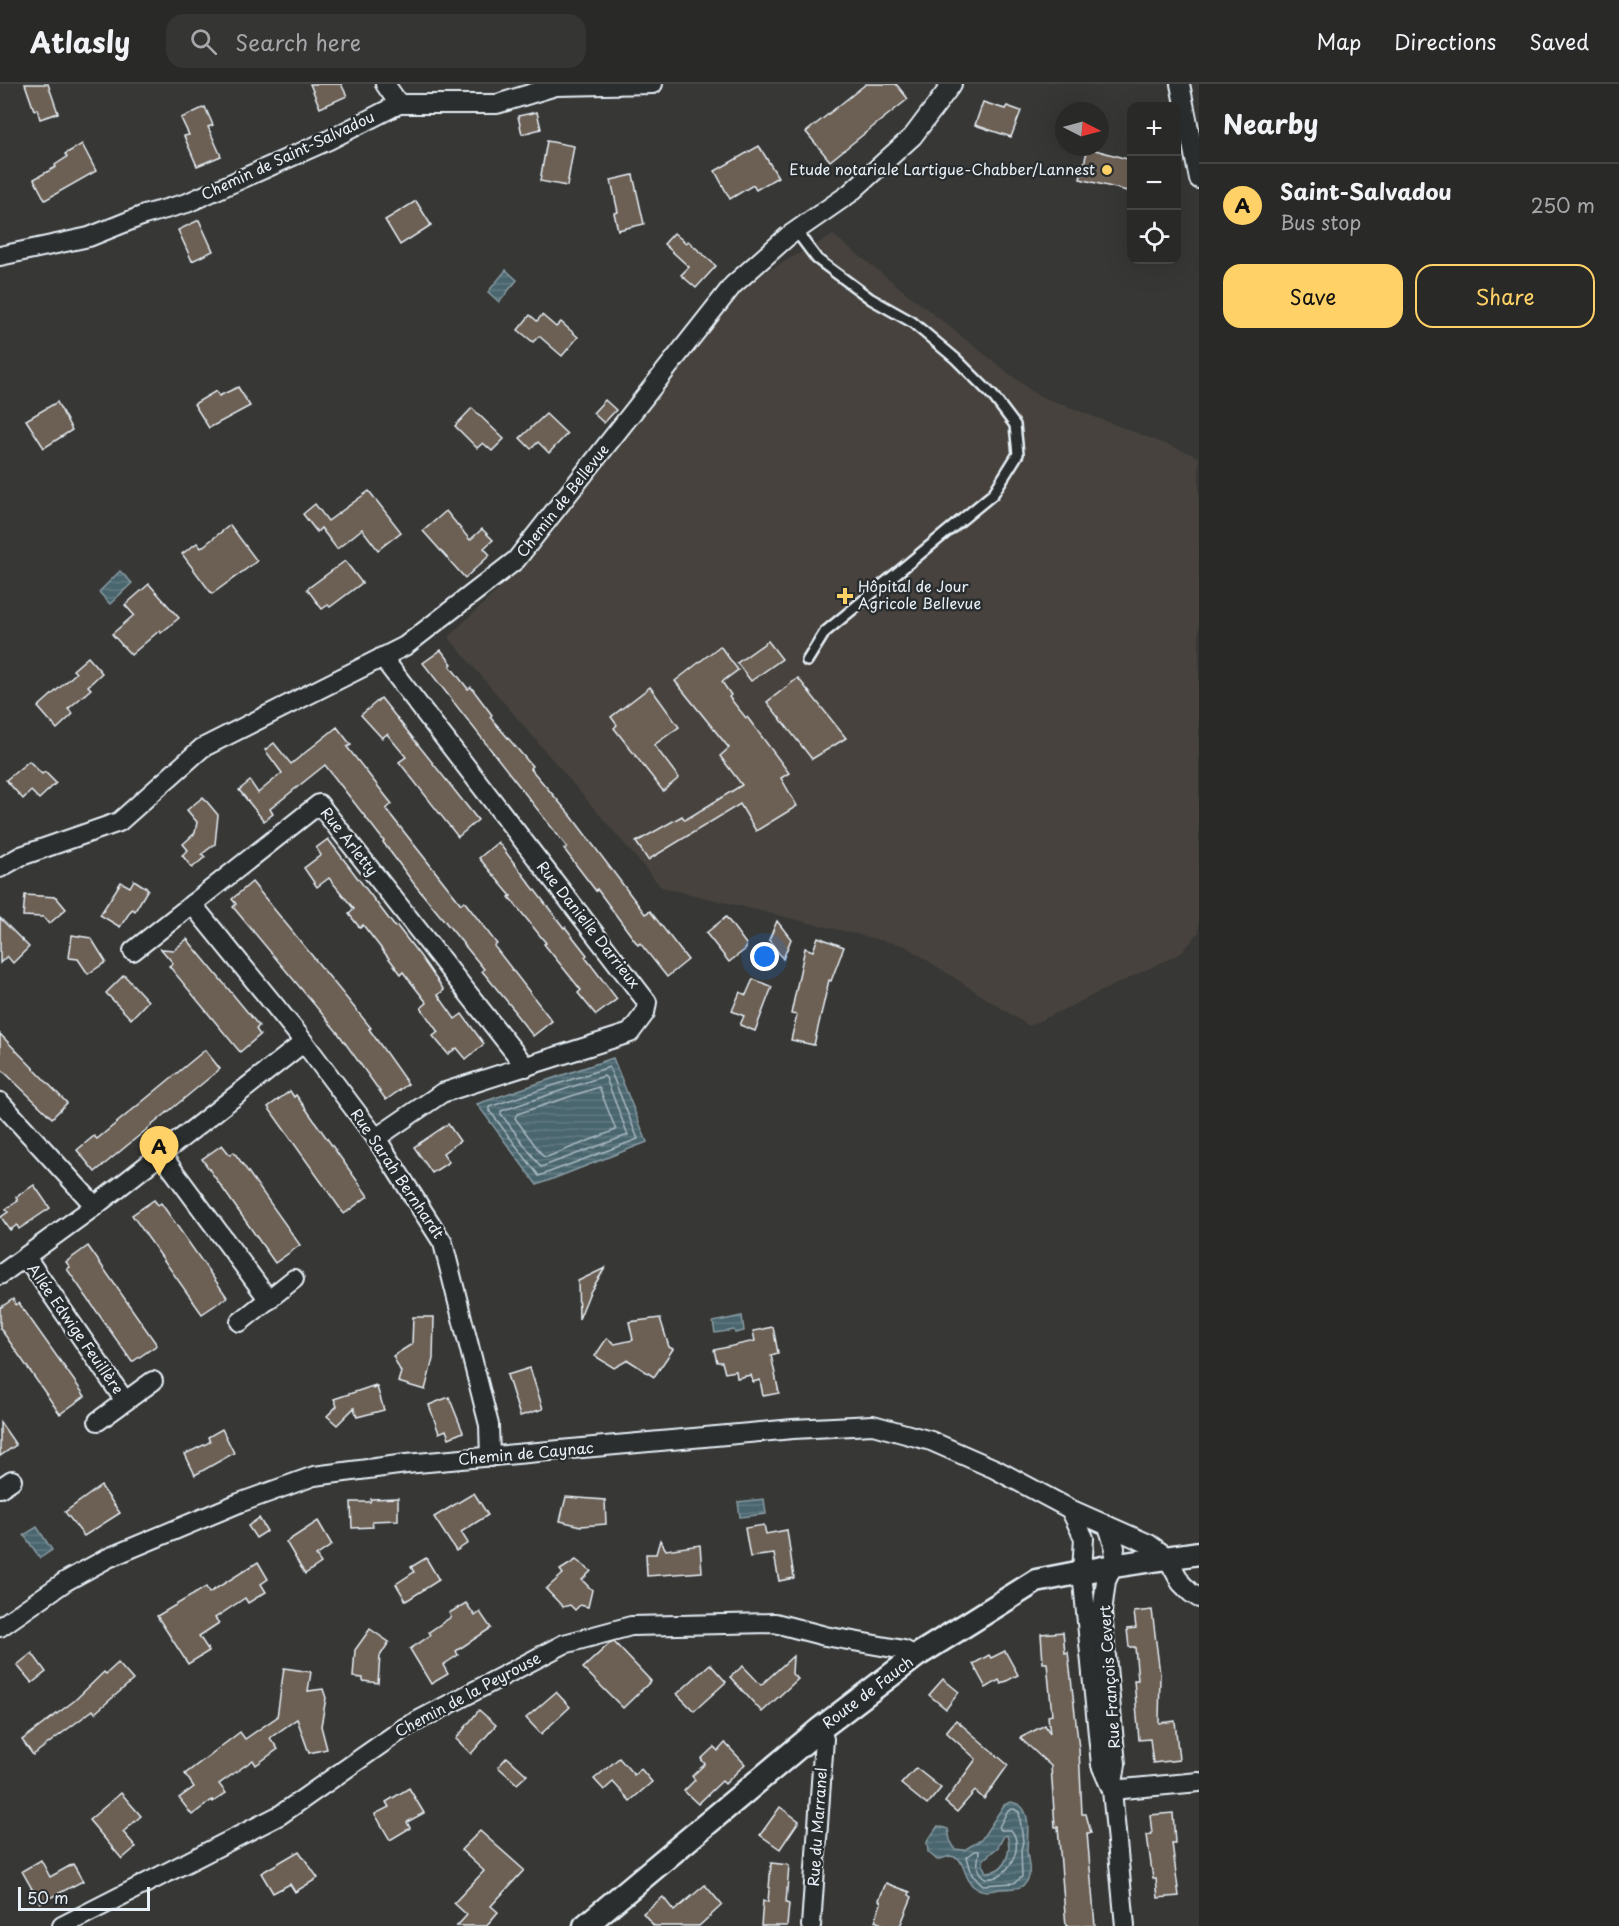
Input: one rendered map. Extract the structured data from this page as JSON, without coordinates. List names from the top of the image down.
{
  "streets": {
    "street": [
      "Chemin de Saint-Salvadou",
      "Chemin de Bellevue",
      "Rue Arletty",
      "Rue Danielle Darrieux",
      "Rue Sarah Bernhardt",
      "Allée Edwige Feuillère",
      "Chemin de Caynac",
      "Rue François Cevert",
      "Route de Fauch",
      "Chemin de la Peyrouse",
      "Rue du Marranel"
    ]
  },
  "crossings": [
    ["Chemin de Bellevue", "Rue Danielle Darrieux"],
    ["Rue Arletty", "Rue Danielle Darrieux"],
    ["Rue Arletty", "Rue Sarah Bernhardt"],
    ["Rue Danielle Darrieux", "Rue Sarah Bernhardt"],
    ["Rue Sarah Bernhardt", "Chemin de Caynac"],
    ["Chemin de Caynac", "Route de Fauch"],
    ["Rue François Cevert", "Route de Fauch"],
    ["Route de Fauch", "Chemin de la Peyrouse"],
    ["Route de Fauch", "Rue du Marranel"]
  ],
  "places": {
    "other": ["Etude notariale Lartigue-Chabber/Lannest"],
    "health": ["Hôpital de Jour Agricole Bellevue"]
  },
  "scale_bar": "50 m",
  "north": "right",
  "page": {
    "header": "Atlasly",
    "search": "Search here",
    "nav": ["Map", "Directions", "Saved"],
    "heading": "Nearby",
    "map_buttons": ["+", "−"],
    "list": [
      {
        "mark": "A",
        "name": "Saint-Salvadou",
        "note": "Bus stop",
        "value": "250 m"
      }
    ],
    "buttons": ["Save", "Share"],
    "pins": "A",
    "scale": "50 m"
  }
}
